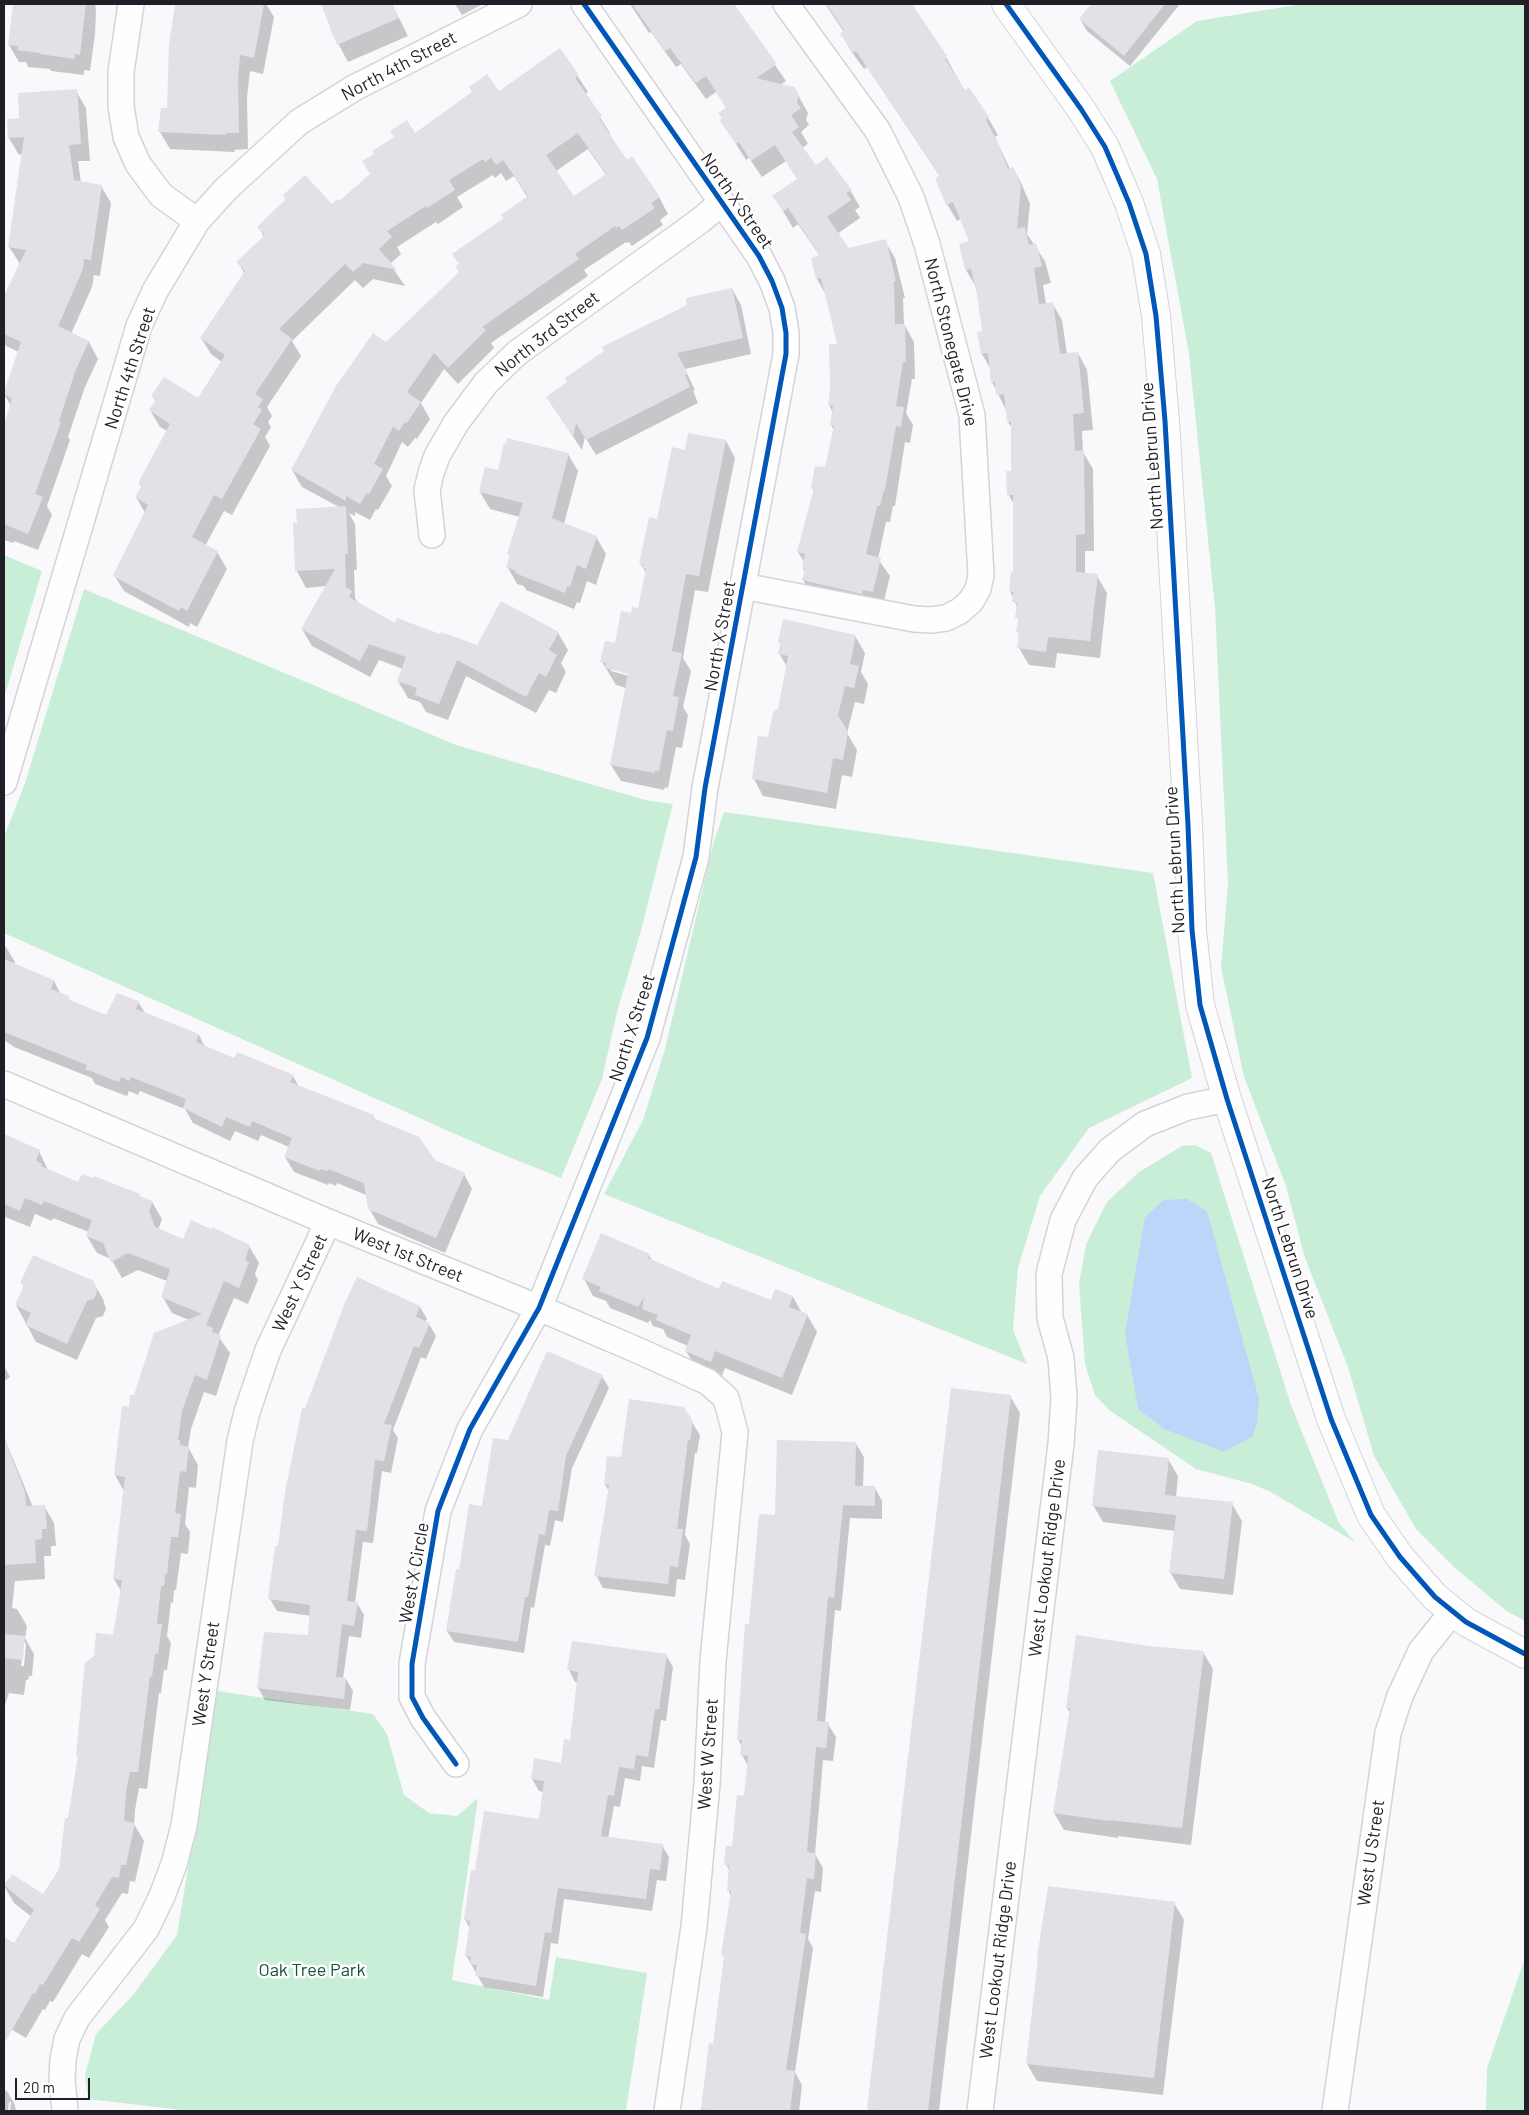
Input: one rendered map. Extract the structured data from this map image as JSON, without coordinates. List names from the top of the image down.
{
  "streets": {
    "street": [
      "North 4th Street",
      "North X Street",
      "North 3rd Street",
      "North Stonegate Drive",
      "North Lebrun Drive",
      "West 1st Street",
      "West Y Street",
      "West Lookout Ridge Drive",
      "West X Circle",
      "West W Street",
      "West U Street"
    ]
  },
  "crossings": [
    ["North X Street", "North 3rd Street"],
    ["North X Street", "North Stonegate Drive"],
    ["North X Street", "West 1st Street"],
    ["North X Street", "West X Circle"],
    ["North Lebrun Drive", "West Lookout Ridge Drive"],
    ["North Lebrun Drive", "West U Street"],
    ["West 1st Street", "West Y Street"],
    ["West 1st Street", "West X Circle"],
    ["West 1st Street", "West W Street"]
  ],
  "parks": ["Oak Tree Park"],
  "scale_bar": "20 m"
}
